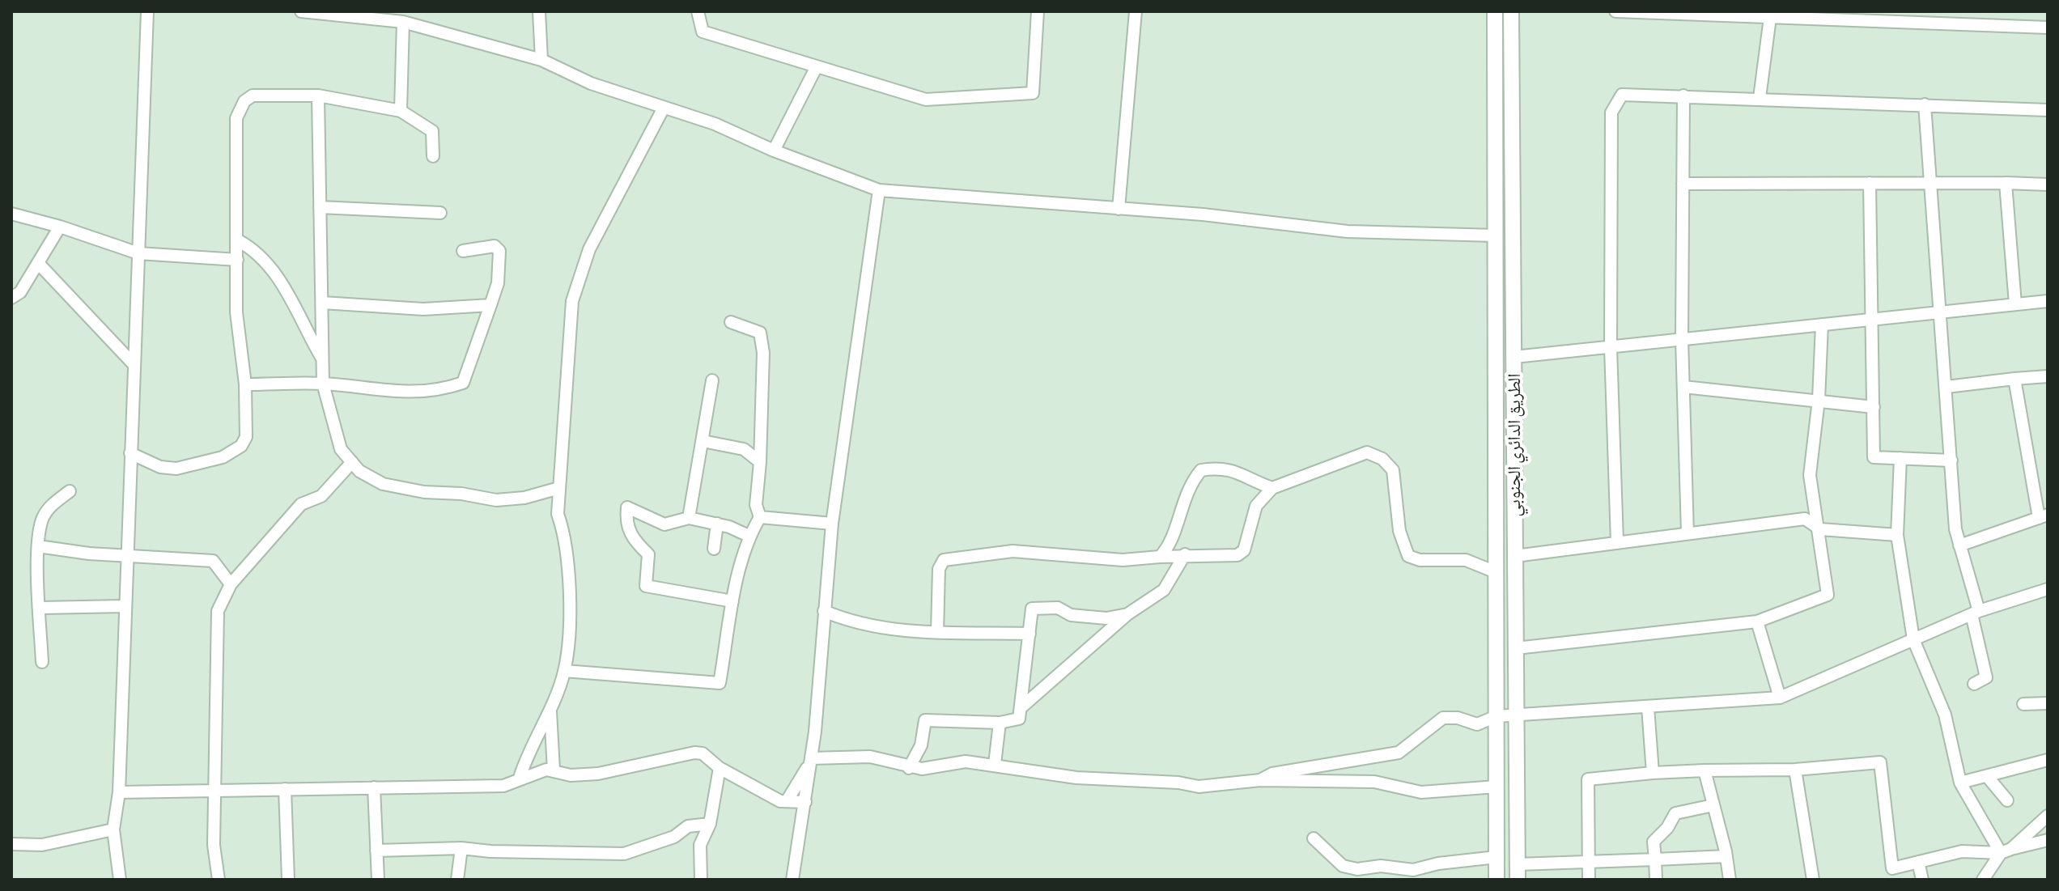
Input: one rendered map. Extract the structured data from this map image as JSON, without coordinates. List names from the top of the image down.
{
  "streets": {
    "main road": ["الطريق الدائري الجنوبي"]
  }
}
